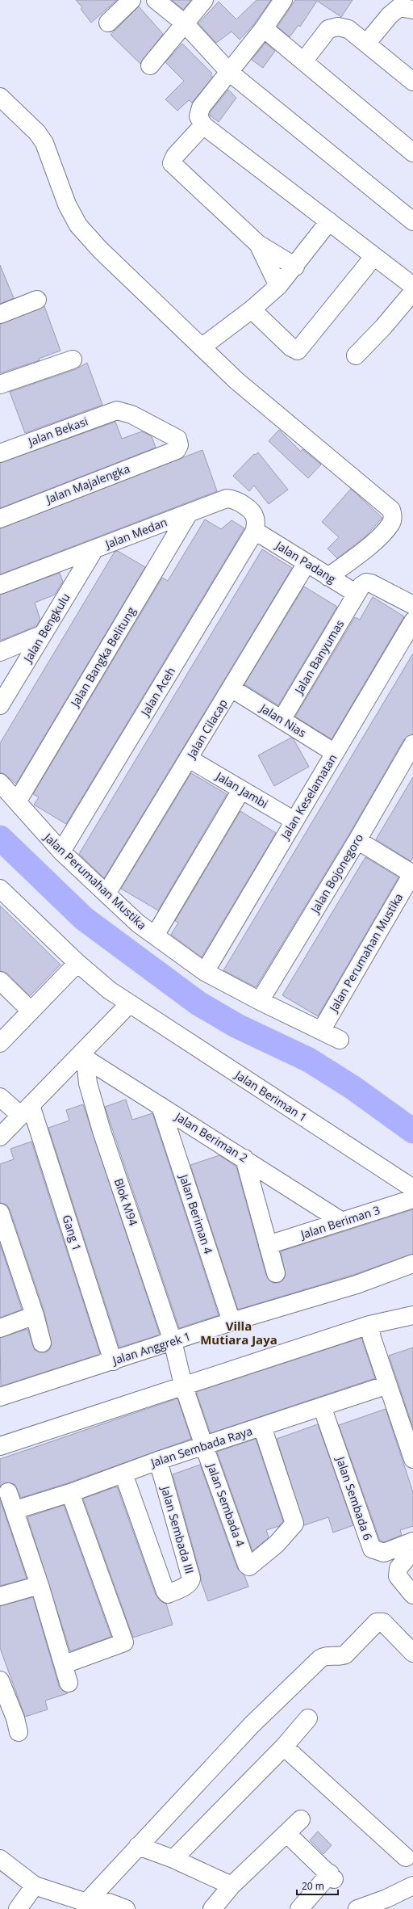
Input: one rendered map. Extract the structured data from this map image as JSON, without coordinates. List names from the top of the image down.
{
  "streets": {
    "street": [
      "Jalan Bekasi",
      "Jalan Majalengka",
      "Jalan Medan",
      "Jalan Padang",
      "Jalan Bengkulu",
      "Jalan Bangka Belitung",
      "Jalan Banyumas",
      "Jalan Aceh",
      "Jalan Nias",
      "Jalan Cilacap",
      "Jalan Jambi",
      "Jalan Keselamatan",
      "Jalan Bojonegoro",
      "Jalan Perumahan Mustika",
      "Jalan Beriman 1",
      "Jalan Beriman 2",
      "Blok M94",
      "Jalan Beriman 4",
      "Jalan Beriman 3",
      "Gang 1",
      "Jalan Anggrek 1",
      "Jalan Sembada Raya",
      "Jalan Sembada 6",
      "Jalan Sembada 4",
      "Jalan Sembada III"
    ]
  },
  "crossings": [
    ["Jalan Bekasi", "Jalan Majalengka"],
    ["Jalan Medan", "Jalan Padang"],
    ["Jalan Medan", "Jalan Bengkulu"],
    ["Jalan Medan", "Jalan Bangka Belitung"],
    ["Jalan Medan", "Jalan Aceh"],
    ["Jalan Padang", "Jalan Banyumas"],
    ["Jalan Padang", "Jalan Aceh"],
    ["Jalan Padang", "Jalan Cilacap"],
    ["Jalan Bangka Belitung", "Jalan Perumahan Mustika"],
    ["Jalan Banyumas", "Jalan Nias"],
    ["Jalan Aceh", "Jalan Perumahan Mustika"],
    ["Jalan Nias", "Jalan Cilacap"],
    ["Jalan Nias", "Jalan Keselamatan"],
    ["Jalan Cilacap", "Jalan Jambi"],
    ["Jalan Cilacap", "Jalan Perumahan Mustika"],
    ["Jalan Jambi", "Jalan Keselamatan"],
    ["Jalan Keselamatan", "Jalan Perumahan Mustika"],
    ["Jalan Bojonegoro", "Jalan Perumahan Mustika"],
    ["Jalan Beriman 2", "Blok M94"],
    ["Jalan Beriman 2", "Jalan Beriman 4"],
    ["Jalan Beriman 2", "Jalan Beriman 3"],
    ["Blok M94", "Jalan Anggrek 1"],
    ["Blok M94", "Jalan Sembada 4"],
    ["Jalan Beriman 4", "Jalan Anggrek 1"],
    ["Gang 1", "Jalan Anggrek 1"],
    ["Jalan Sembada Raya", "Jalan Sembada 6"],
    ["Jalan Sembada Raya", "Jalan Sembada 4"],
    ["Jalan Sembada Raya", "Jalan Sembada III"]
  ],
  "districts": ["Villa Mutiara Jaya"],
  "scale_bar": "20 m"
}
